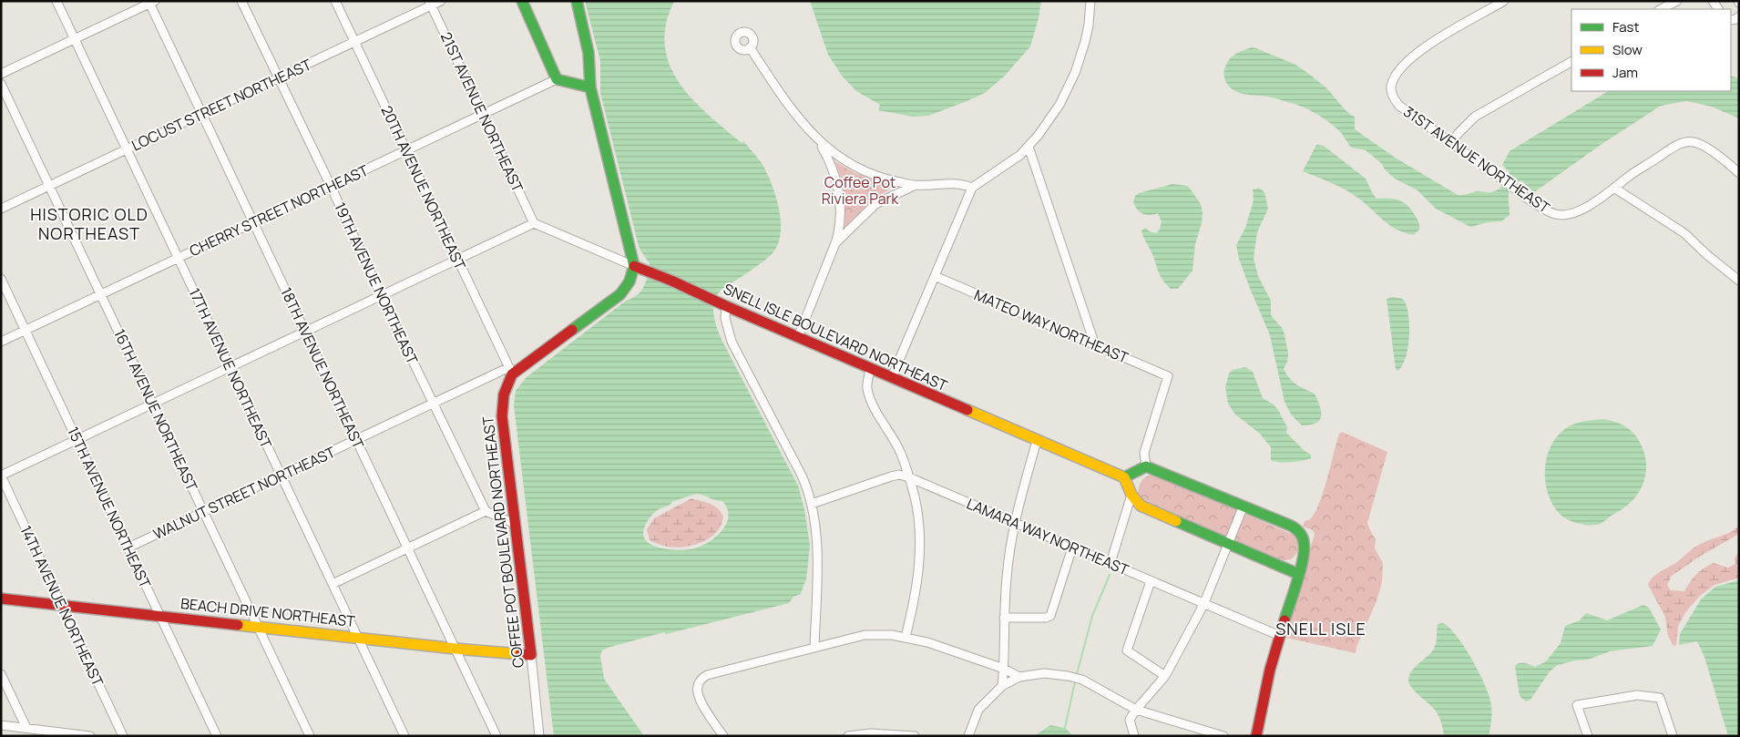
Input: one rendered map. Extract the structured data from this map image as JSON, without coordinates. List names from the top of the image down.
{
  "streets": {
    "street": [
      "LOCUST STREET NORTHEAST",
      "21ST AVENUE NORTHEAST",
      "31ST AVENUE NORTHEAST",
      "20TH AVENUE NORTHEAST",
      "CHERRY STREET NORTHEAST",
      "19TH AVENUE NORTHEAST",
      "MATEO WAY NORTHEAST",
      "SNELL ISLE BOULEVARD NORTHEAST",
      "17TH AVENUE NORTHEAST",
      "18TH AVENUE NORTHEAST",
      "16TH AVENUE NORTHEAST",
      "WALNUT STREET NORTHEAST",
      "15TH AVENUE NORTHEAST",
      "LAMARA WAY NORTHEAST",
      "COFFEE POT BOULEVARD NORTHEAST",
      "14TH AVENUE NORTHEAST",
      "BEACH DRIVE NORTHEAST"
    ]
  },
  "crossings": [
    ["LOCUST STREET NORTHEAST", "21ST AVENUE NORTHEAST"],
    ["LOCUST STREET NORTHEAST", "20TH AVENUE NORTHEAST"],
    ["LOCUST STREET NORTHEAST", "19TH AVENUE NORTHEAST"],
    ["LOCUST STREET NORTHEAST", "17TH AVENUE NORTHEAST"],
    ["LOCUST STREET NORTHEAST", "18TH AVENUE NORTHEAST"],
    ["LOCUST STREET NORTHEAST", "16TH AVENUE NORTHEAST"],
    ["21ST AVENUE NORTHEAST", "CHERRY STREET NORTHEAST"],
    ["21ST AVENUE NORTHEAST", "SNELL ISLE BOULEVARD NORTHEAST"],
    ["20TH AVENUE NORTHEAST", "CHERRY STREET NORTHEAST"],
    ["20TH AVENUE NORTHEAST", "WALNUT STREET NORTHEAST"],
    ["20TH AVENUE NORTHEAST", "COFFEE POT BOULEVARD NORTHEAST"],
    ["CHERRY STREET NORTHEAST", "19TH AVENUE NORTHEAST"],
    ["CHERRY STREET NORTHEAST", "17TH AVENUE NORTHEAST"],
    ["CHERRY STREET NORTHEAST", "18TH AVENUE NORTHEAST"],
    ["CHERRY STREET NORTHEAST", "16TH AVENUE NORTHEAST"],
    ["CHERRY STREET NORTHEAST", "15TH AVENUE NORTHEAST"],
    ["19TH AVENUE NORTHEAST", "WALNUT STREET NORTHEAST"],
    ["17TH AVENUE NORTHEAST", "WALNUT STREET NORTHEAST"],
    ["17TH AVENUE NORTHEAST", "BEACH DRIVE NORTHEAST"],
    ["18TH AVENUE NORTHEAST", "WALNUT STREET NORTHEAST"],
    ["18TH AVENUE NORTHEAST", "BEACH DRIVE NORTHEAST"],
    ["16TH AVENUE NORTHEAST", "WALNUT STREET NORTHEAST"],
    ["16TH AVENUE NORTHEAST", "BEACH DRIVE NORTHEAST"],
    ["WALNUT STREET NORTHEAST", "15TH AVENUE NORTHEAST"],
    ["WALNUT STREET NORTHEAST", "COFFEE POT BOULEVARD NORTHEAST"],
    ["15TH AVENUE NORTHEAST", "BEACH DRIVE NORTHEAST"],
    ["COFFEE POT BOULEVARD NORTHEAST", "BEACH DRIVE NORTHEAST"],
    ["14TH AVENUE NORTHEAST", "BEACH DRIVE NORTHEAST"]
  ],
  "districts": ["HISTORIC OLD NORTHEAST", "SNELL ISLE"],
  "parks": ["Coffee Pot Riviera Park"],
  "legend": ["Fast", "Slow", "Jam"]
}
